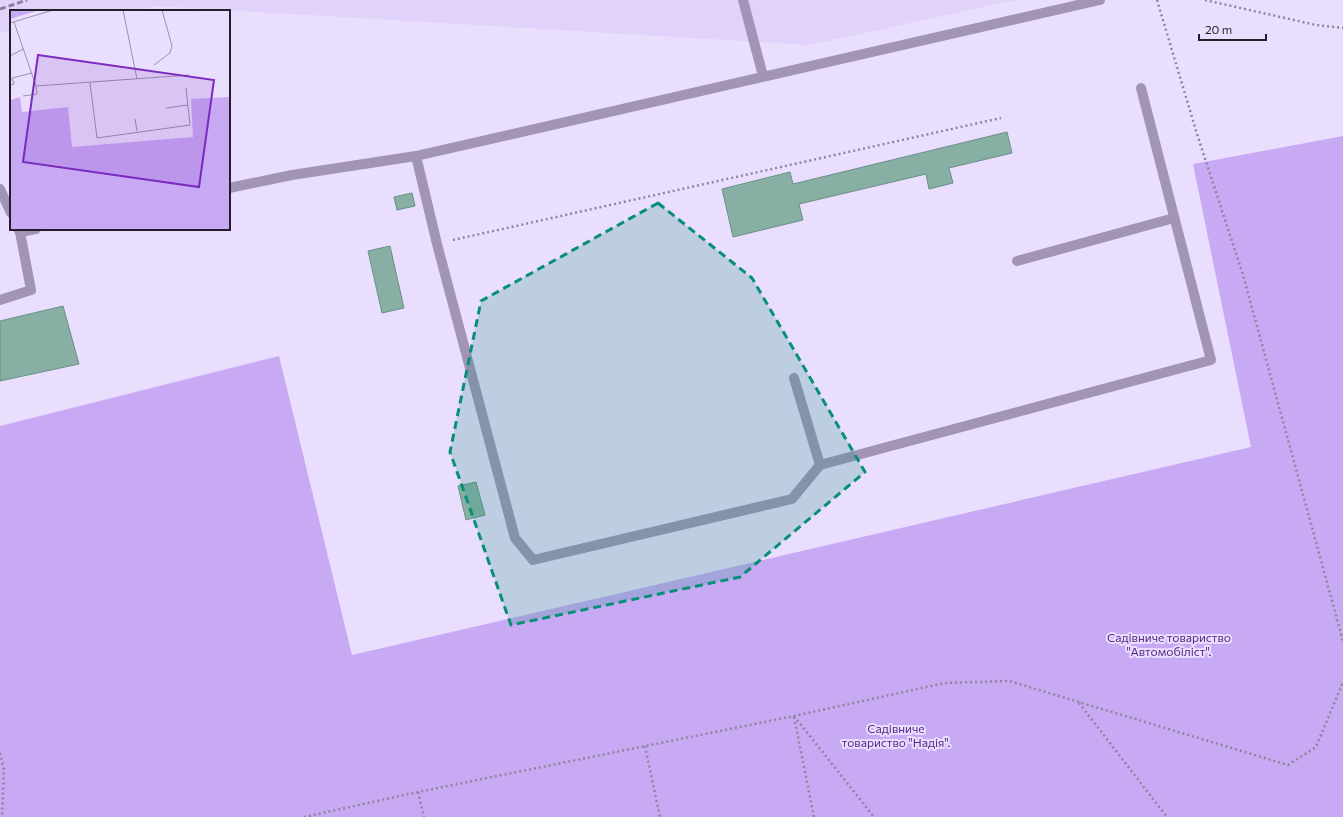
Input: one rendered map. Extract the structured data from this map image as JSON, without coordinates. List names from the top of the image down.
{
  "parks": ["Садівниче товариство \"Автомобіліст\".", "Садівниче товариство \"Надія\"."],
  "scale_bar": "20 m"
}
